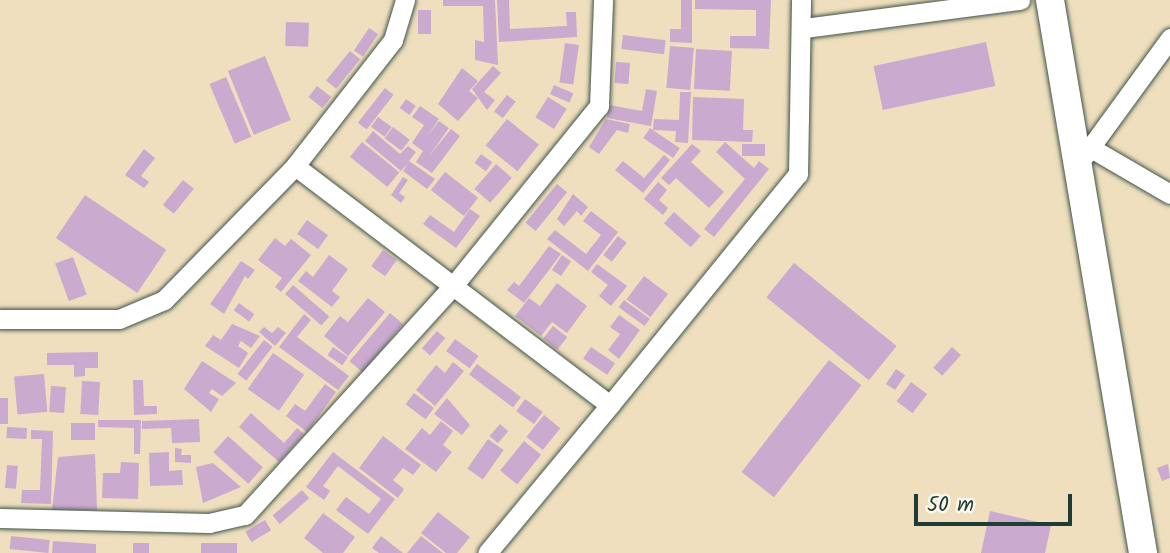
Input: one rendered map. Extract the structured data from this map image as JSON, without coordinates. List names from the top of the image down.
{
  "scale_bar": "50 m"
}
